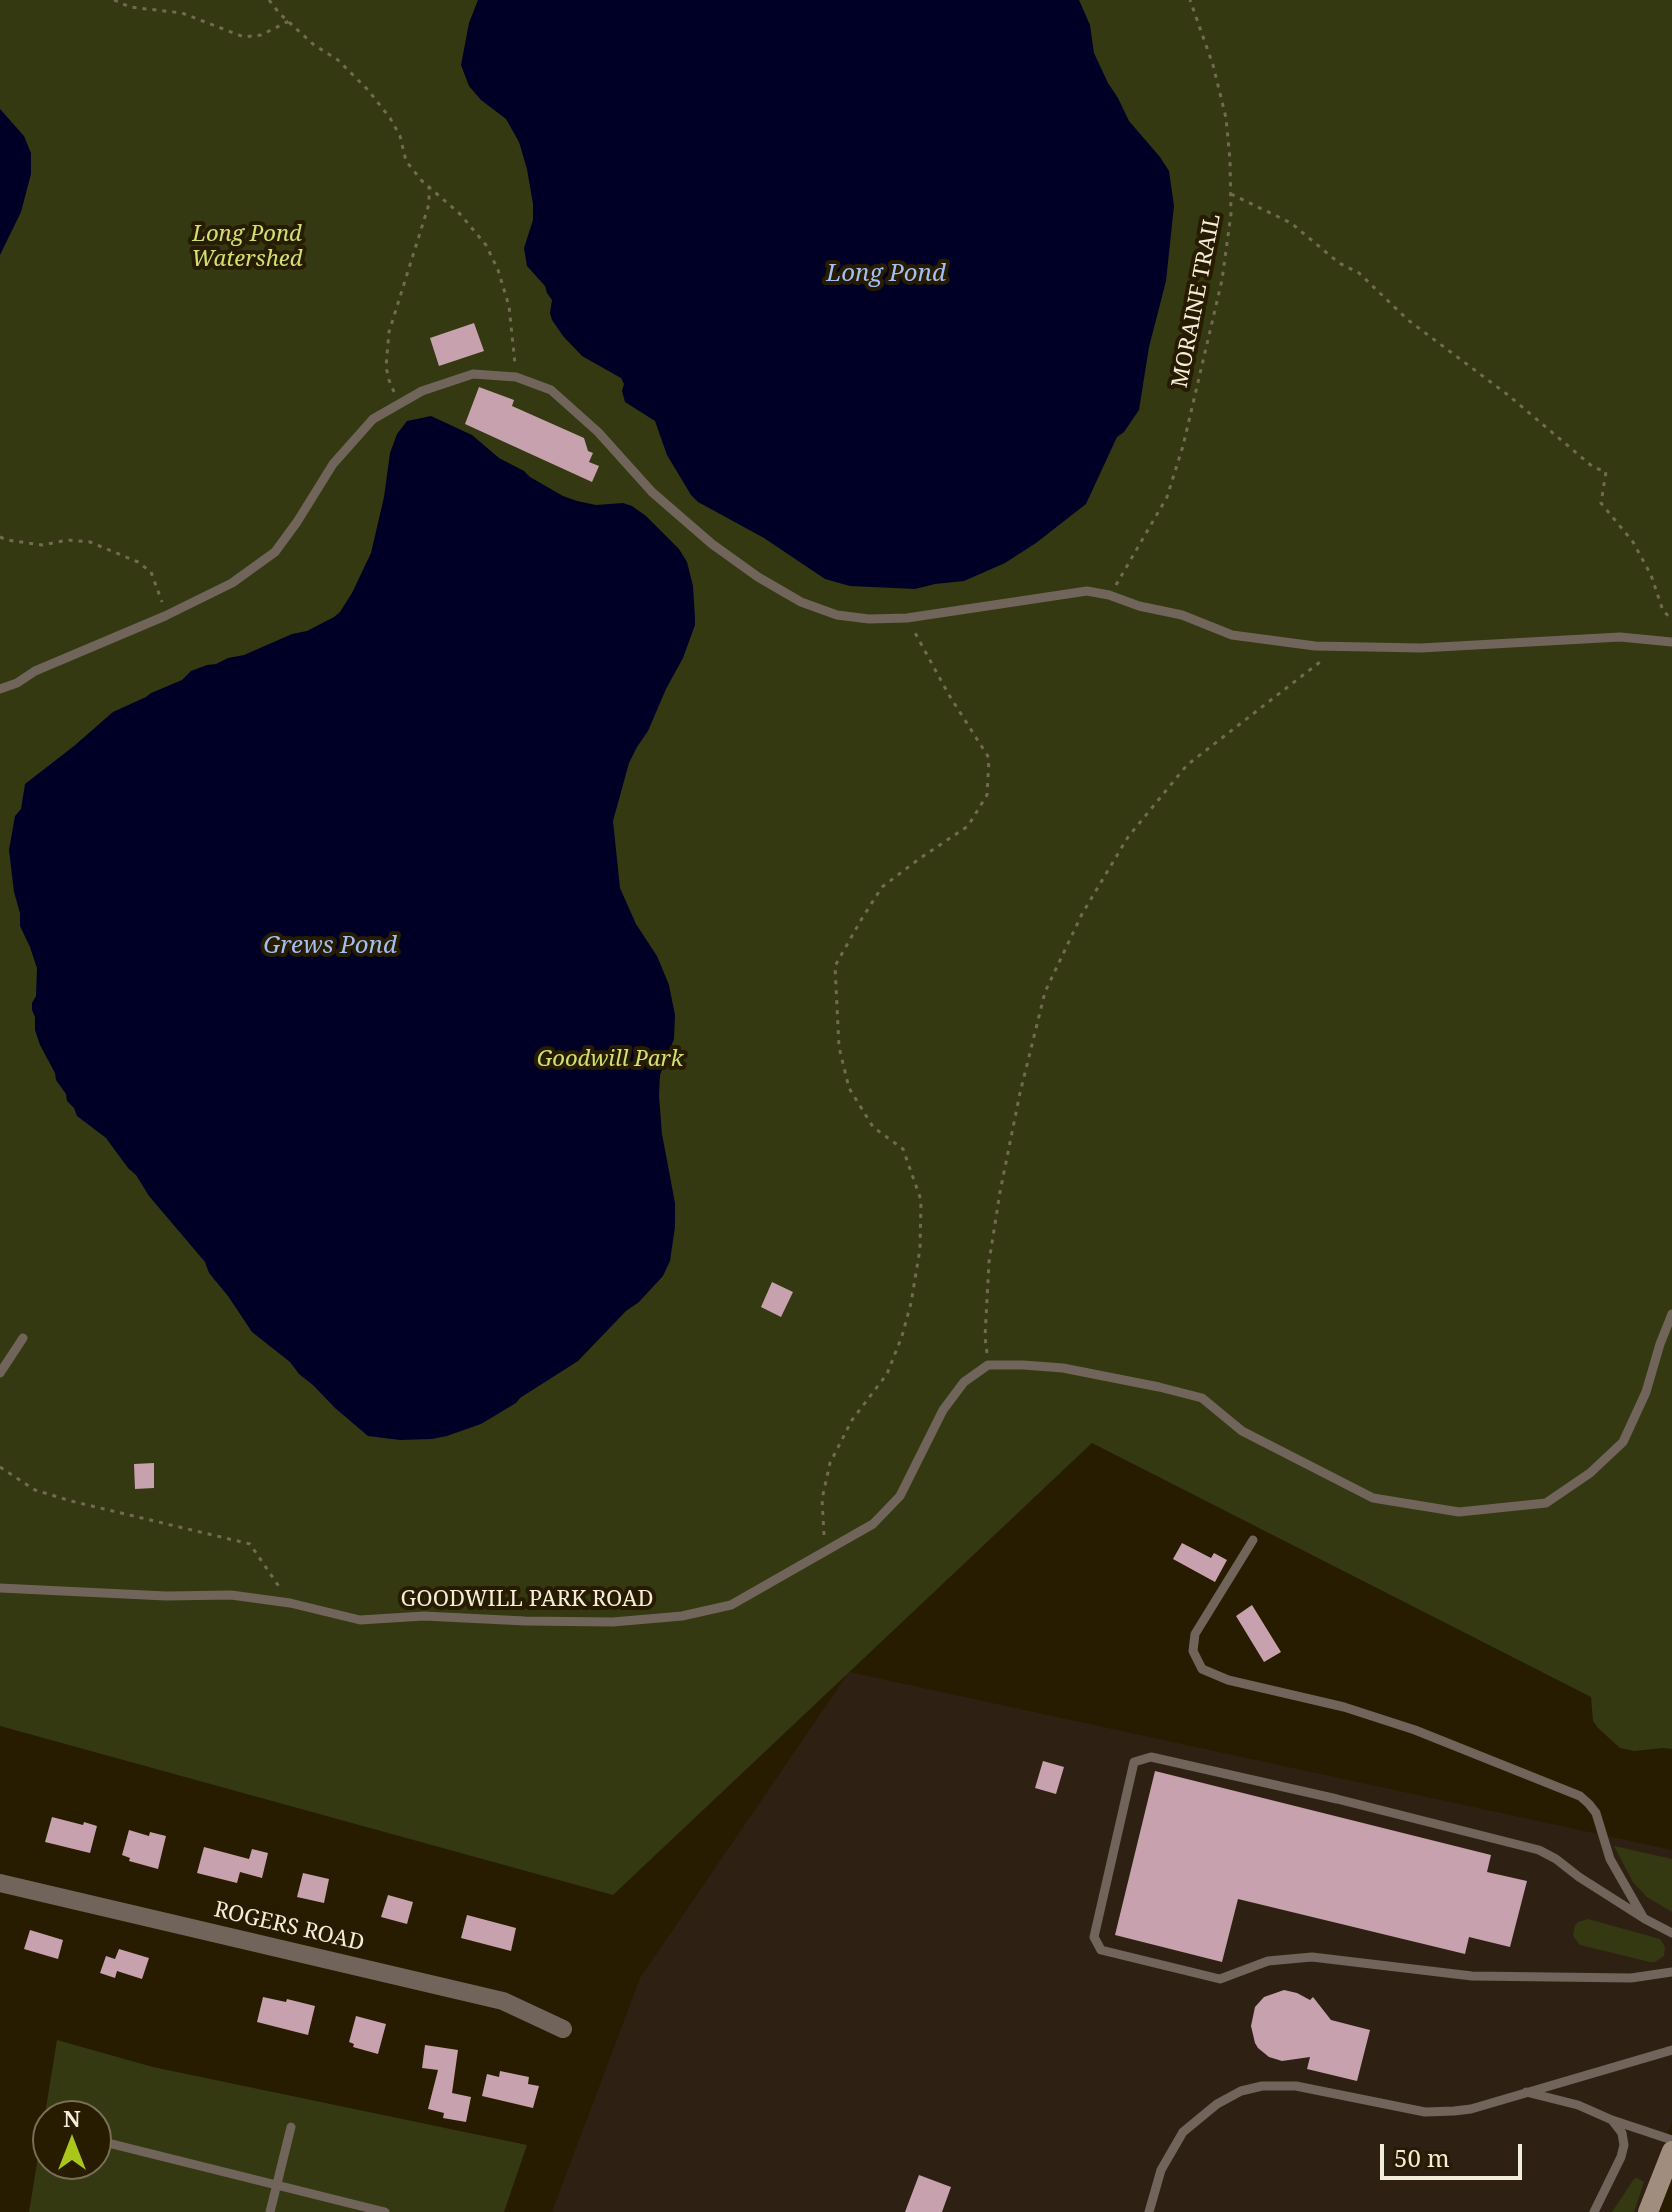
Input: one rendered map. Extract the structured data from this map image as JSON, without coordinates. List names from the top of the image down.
{
  "streets": {
    "street": ["ROGERS ROAD"],
    "lane": ["GOODWILL PARK ROAD"],
    "path": ["MORAINE TRAIL"]
  },
  "water": ["Long Pond", "Grews Pond"],
  "parks": ["Long Pond Watershed", "Goodwill Park"],
  "scale_bar": "50 m",
  "north": "top"
}
